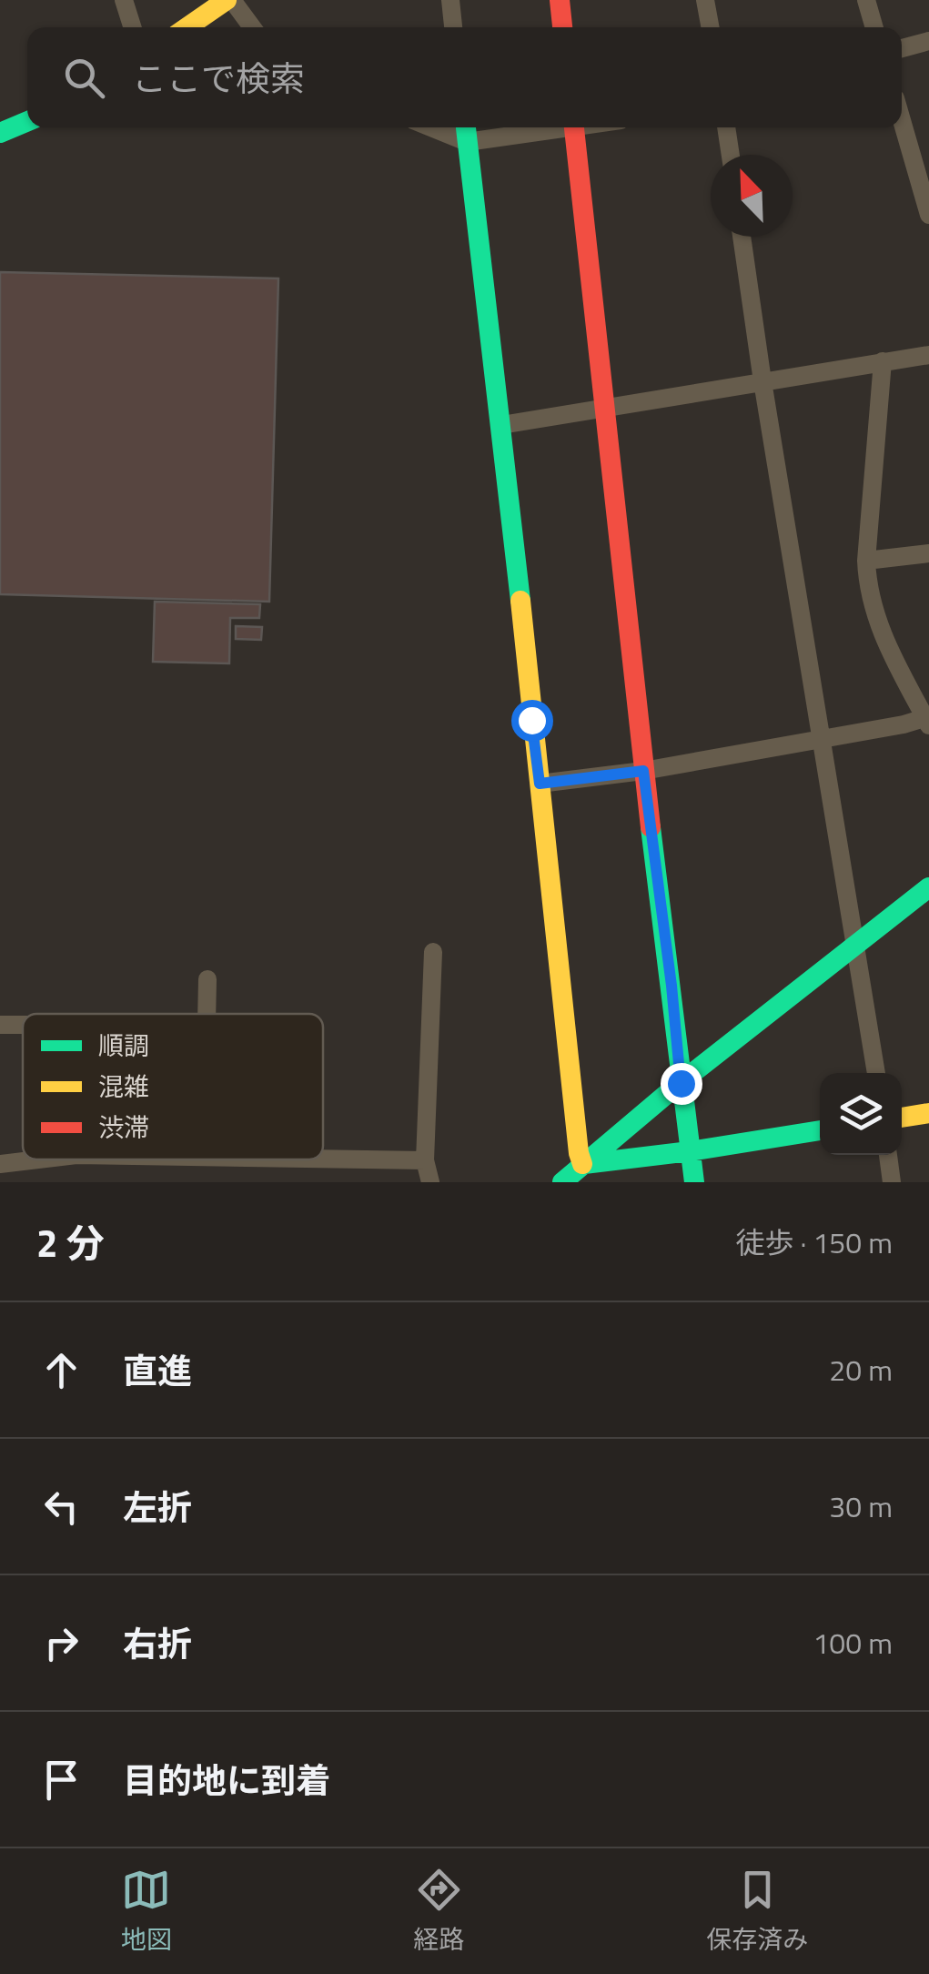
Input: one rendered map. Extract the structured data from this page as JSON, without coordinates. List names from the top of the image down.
{
  "legend": ["順調", "混雑", "渋滞"],
  "north": "top left",
  "page": {
    "search": "ここで検索",
    "heading": ["2 分", "徒歩 · 150 m"],
    "list": [
      ["直進", "20 m"],
      ["左折", "30 m"],
      ["右折", "100 m"],
      "目的地に到着"
    ],
    "nav": ["地図", "経路", "保存済み"]
  }
}
